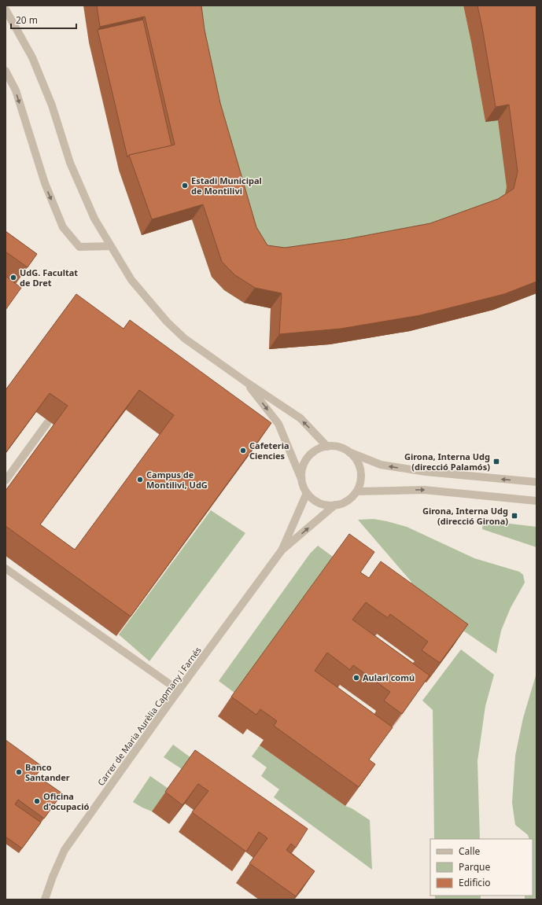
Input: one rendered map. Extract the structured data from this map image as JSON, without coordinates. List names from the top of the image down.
{
  "streets": {
    "street": ["Carrer de Maria Aurèlia Capmany i Farnés"]
  },
  "places": {
    "other": [
      "Estadi Municipal de Montilivi",
      "UdG. Facultat de Dret",
      "Cafeteria Ciencies",
      "Campus de Montilivi, UdG",
      "Aulari comú",
      "Banco Santander",
      "Oficina d'ocupació"
    ],
    "transit": ["Girona, Interna Udg (direcció Palamós)", "Girona, Interna Udg (direcció Girona)"]
  },
  "legend": ["Calle", "Parque", "Edificio"],
  "scale_bar": "20 m"
}
